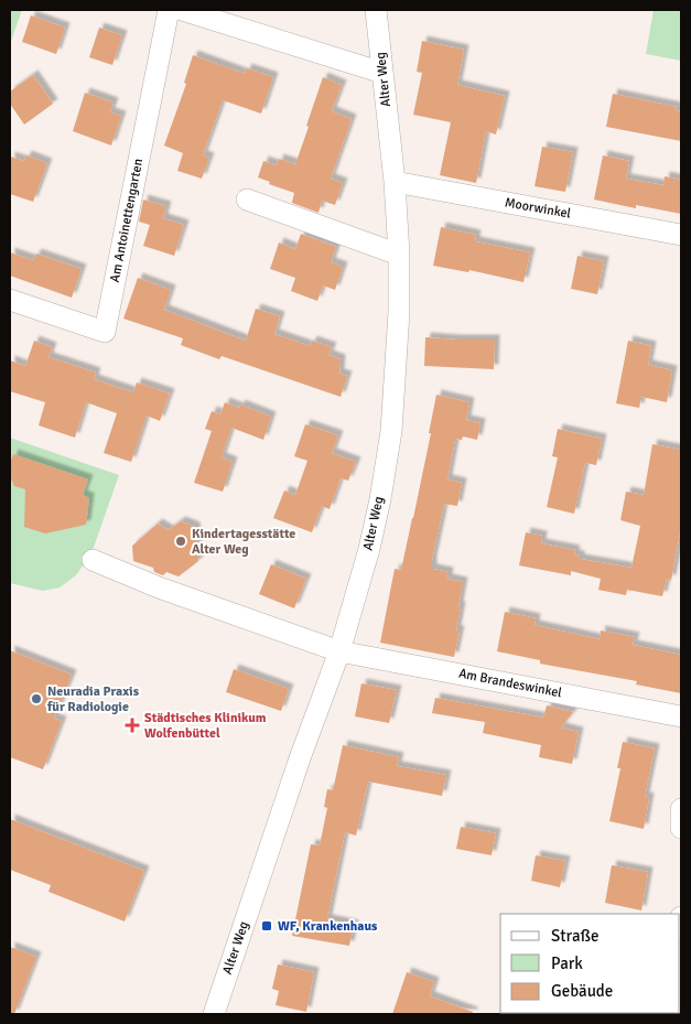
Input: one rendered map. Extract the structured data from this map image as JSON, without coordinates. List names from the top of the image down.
{
  "streets": {
    "street": [
      "Alter Weg",
      "Moorwinkel",
      "Am Antoinettengarten",
      "Am Brandeswinkel"
    ]
  },
  "crossings": [
    ["Alter Weg", "Moorwinkel"],
    ["Alter Weg", "Am Brandeswinkel"]
  ],
  "places": {
    "other": ["Kindertagesstätte Alter Weg", "Neuradia Praxis für Radiologie"],
    "health": ["Städtisches Klinikum Wolfenbüttel"],
    "transit": ["WF, Krankenhaus"]
  },
  "legend": ["Straße", "Park", "Gebäude"]
}
